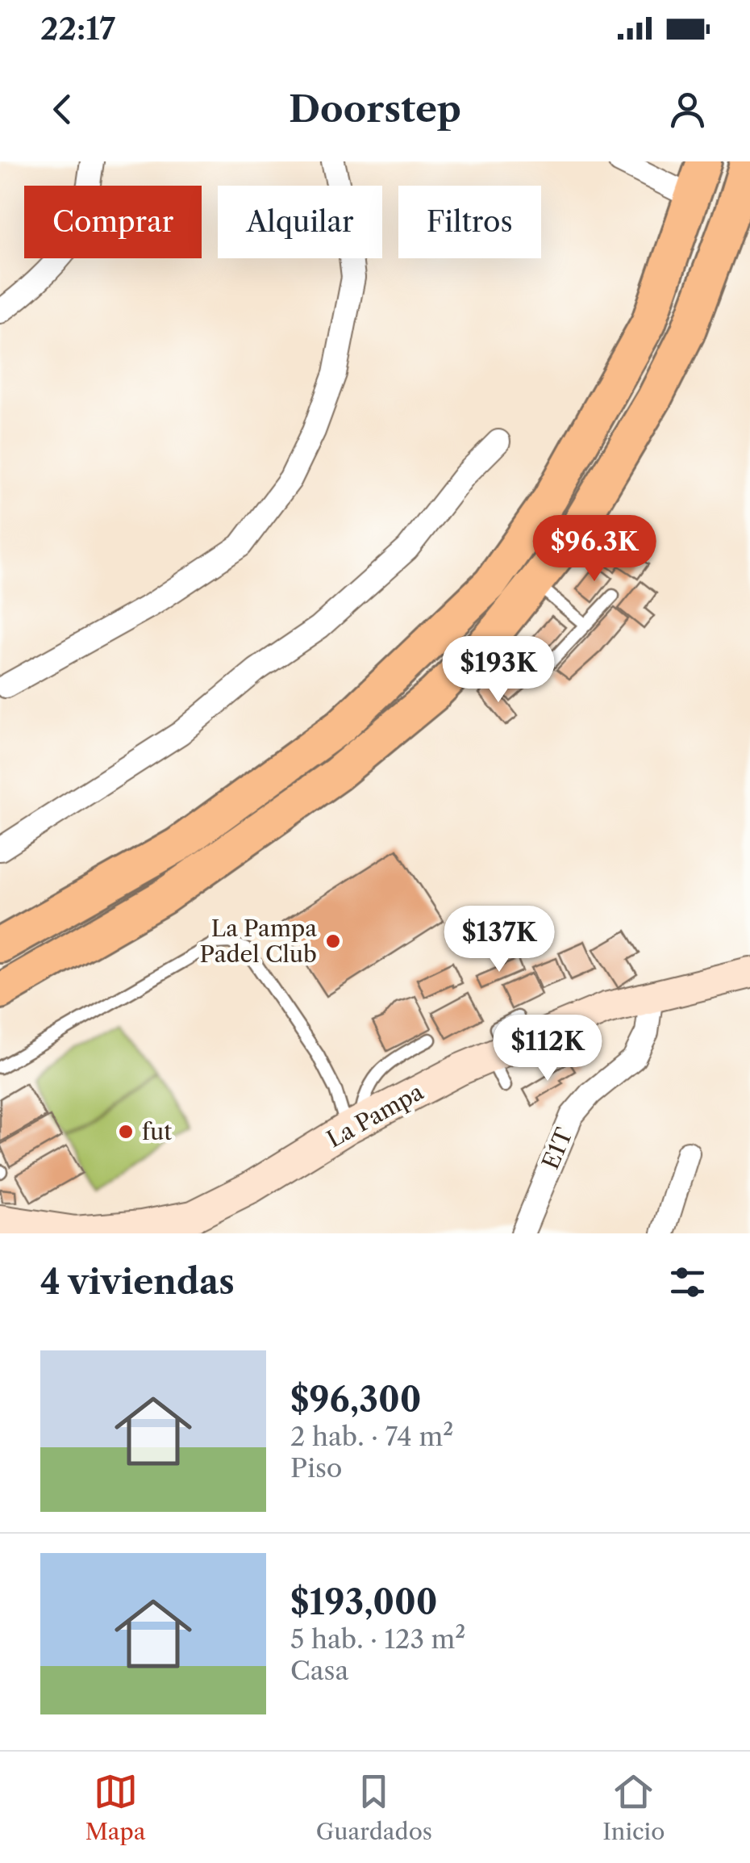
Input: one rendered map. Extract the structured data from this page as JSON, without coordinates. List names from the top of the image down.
{
  "streets": {
    "street": ["La Pampa", "E1T"]
  },
  "crossings": [
    ["La Pampa", "E1T"]
  ],
  "places": ["La Pampa Padel Club", "fut"],
  "page": {
    "status": "22:17",
    "header": "Doorstep",
    "chip": ["Comprar", "Alquilar", "Filtros"],
    "price": [
      "$96.3K",
      "$193K",
      "$137K",
      "$112K"
    ],
    "heading": "4 viviendas",
    "list": [
      {
        "name": "$96,300",
        "note": "2 hab. · 74 m² · Piso"
      },
      {
        "name": "$193,000",
        "note": "5 hab. · 123 m² · Casa"
      }
    ],
    "tabs": ["Mapa", "Guardados", "Inicio"]
  }
}
